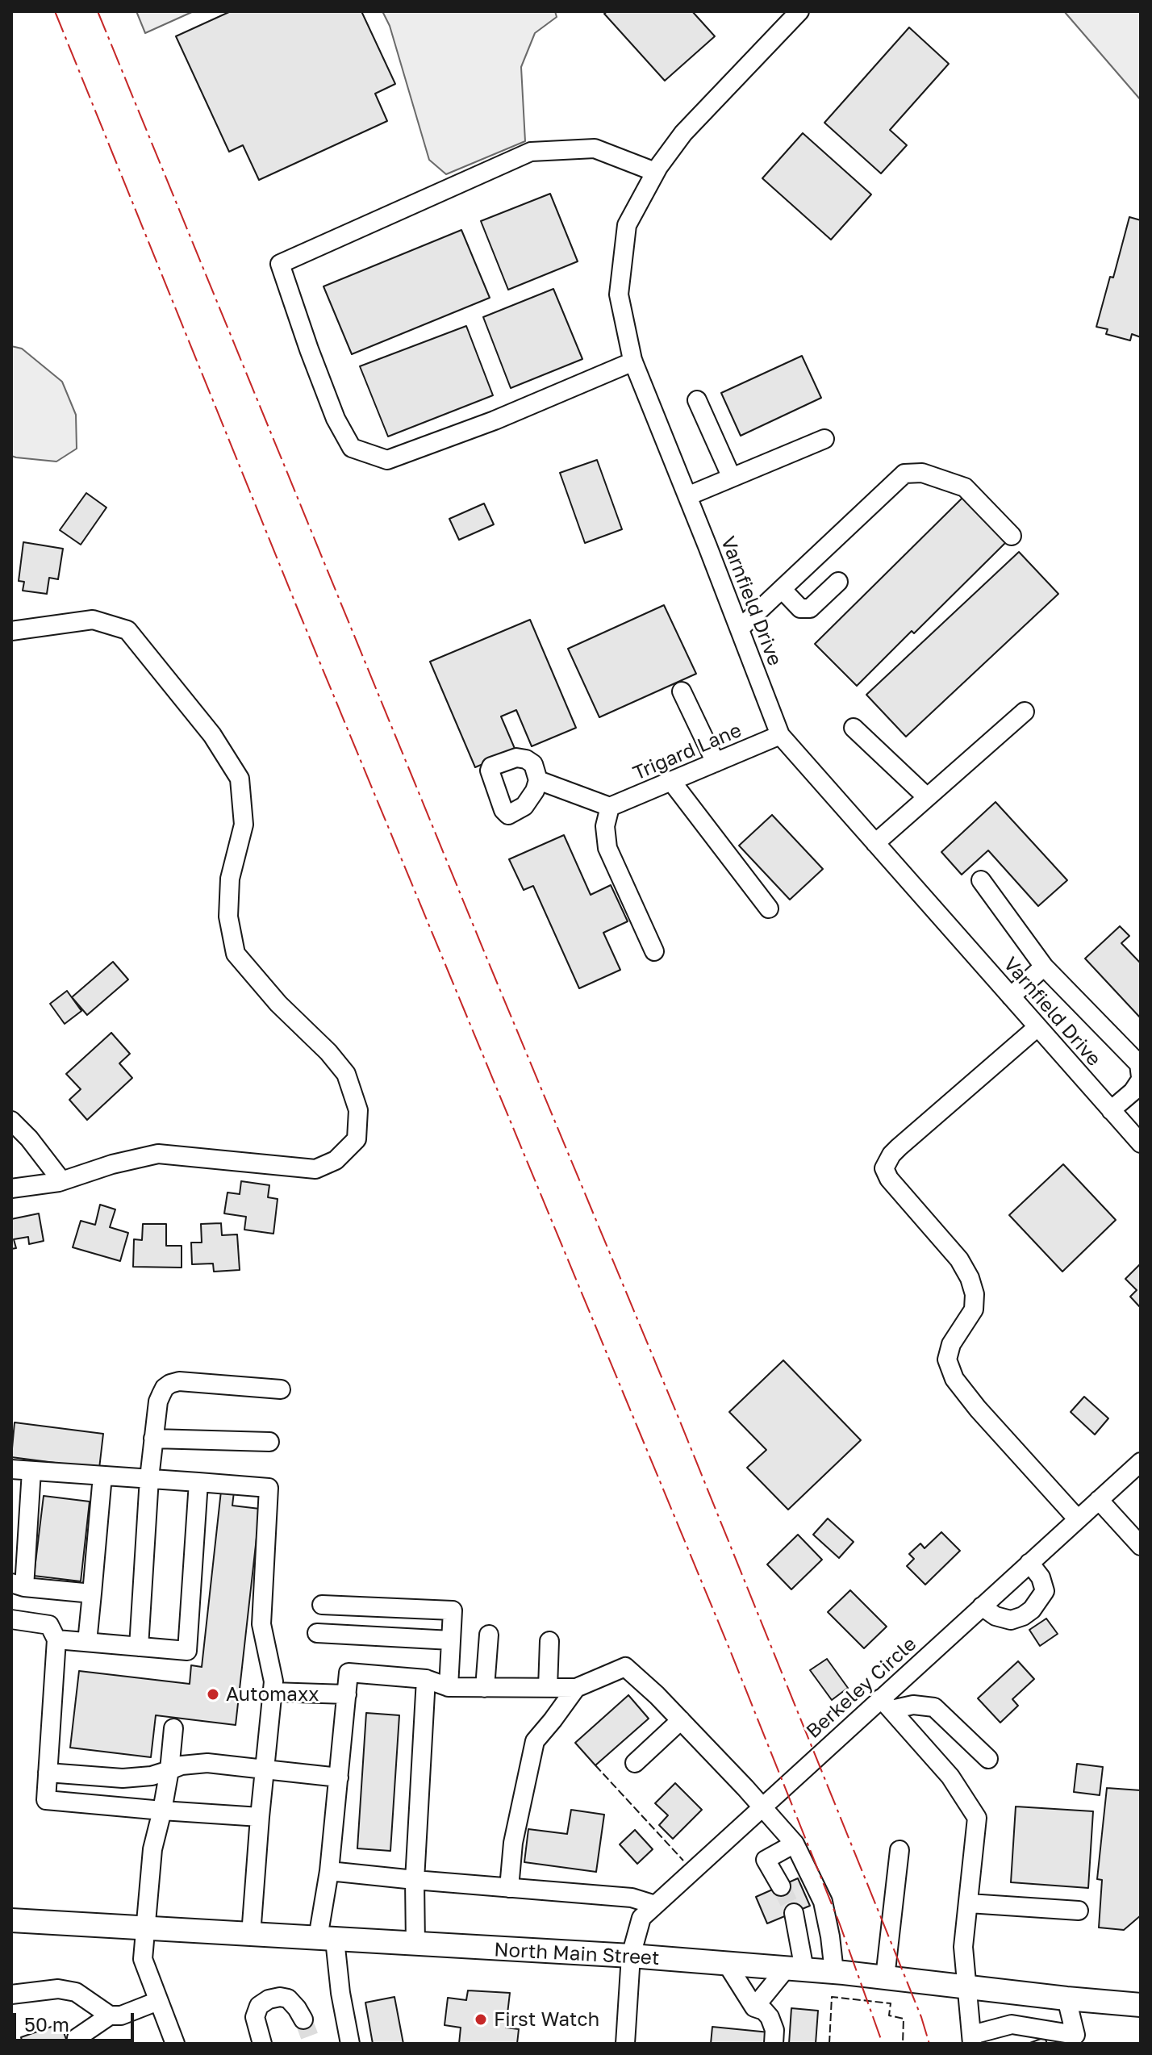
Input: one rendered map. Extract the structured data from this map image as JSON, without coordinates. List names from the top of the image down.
{
  "streets": {
    "main road": ["North Main Street"],
    "street": ["Varnfield Drive", "Trigard Lane", "Berkeley Circle"]
  },
  "crossings": [
    ["Varnfield Drive", "Trigard Lane"],
    ["Berkeley Circle", "North Main Street"]
  ],
  "places": ["Automaxx", "First Watch"],
  "scale_bar": "50 m"
}
